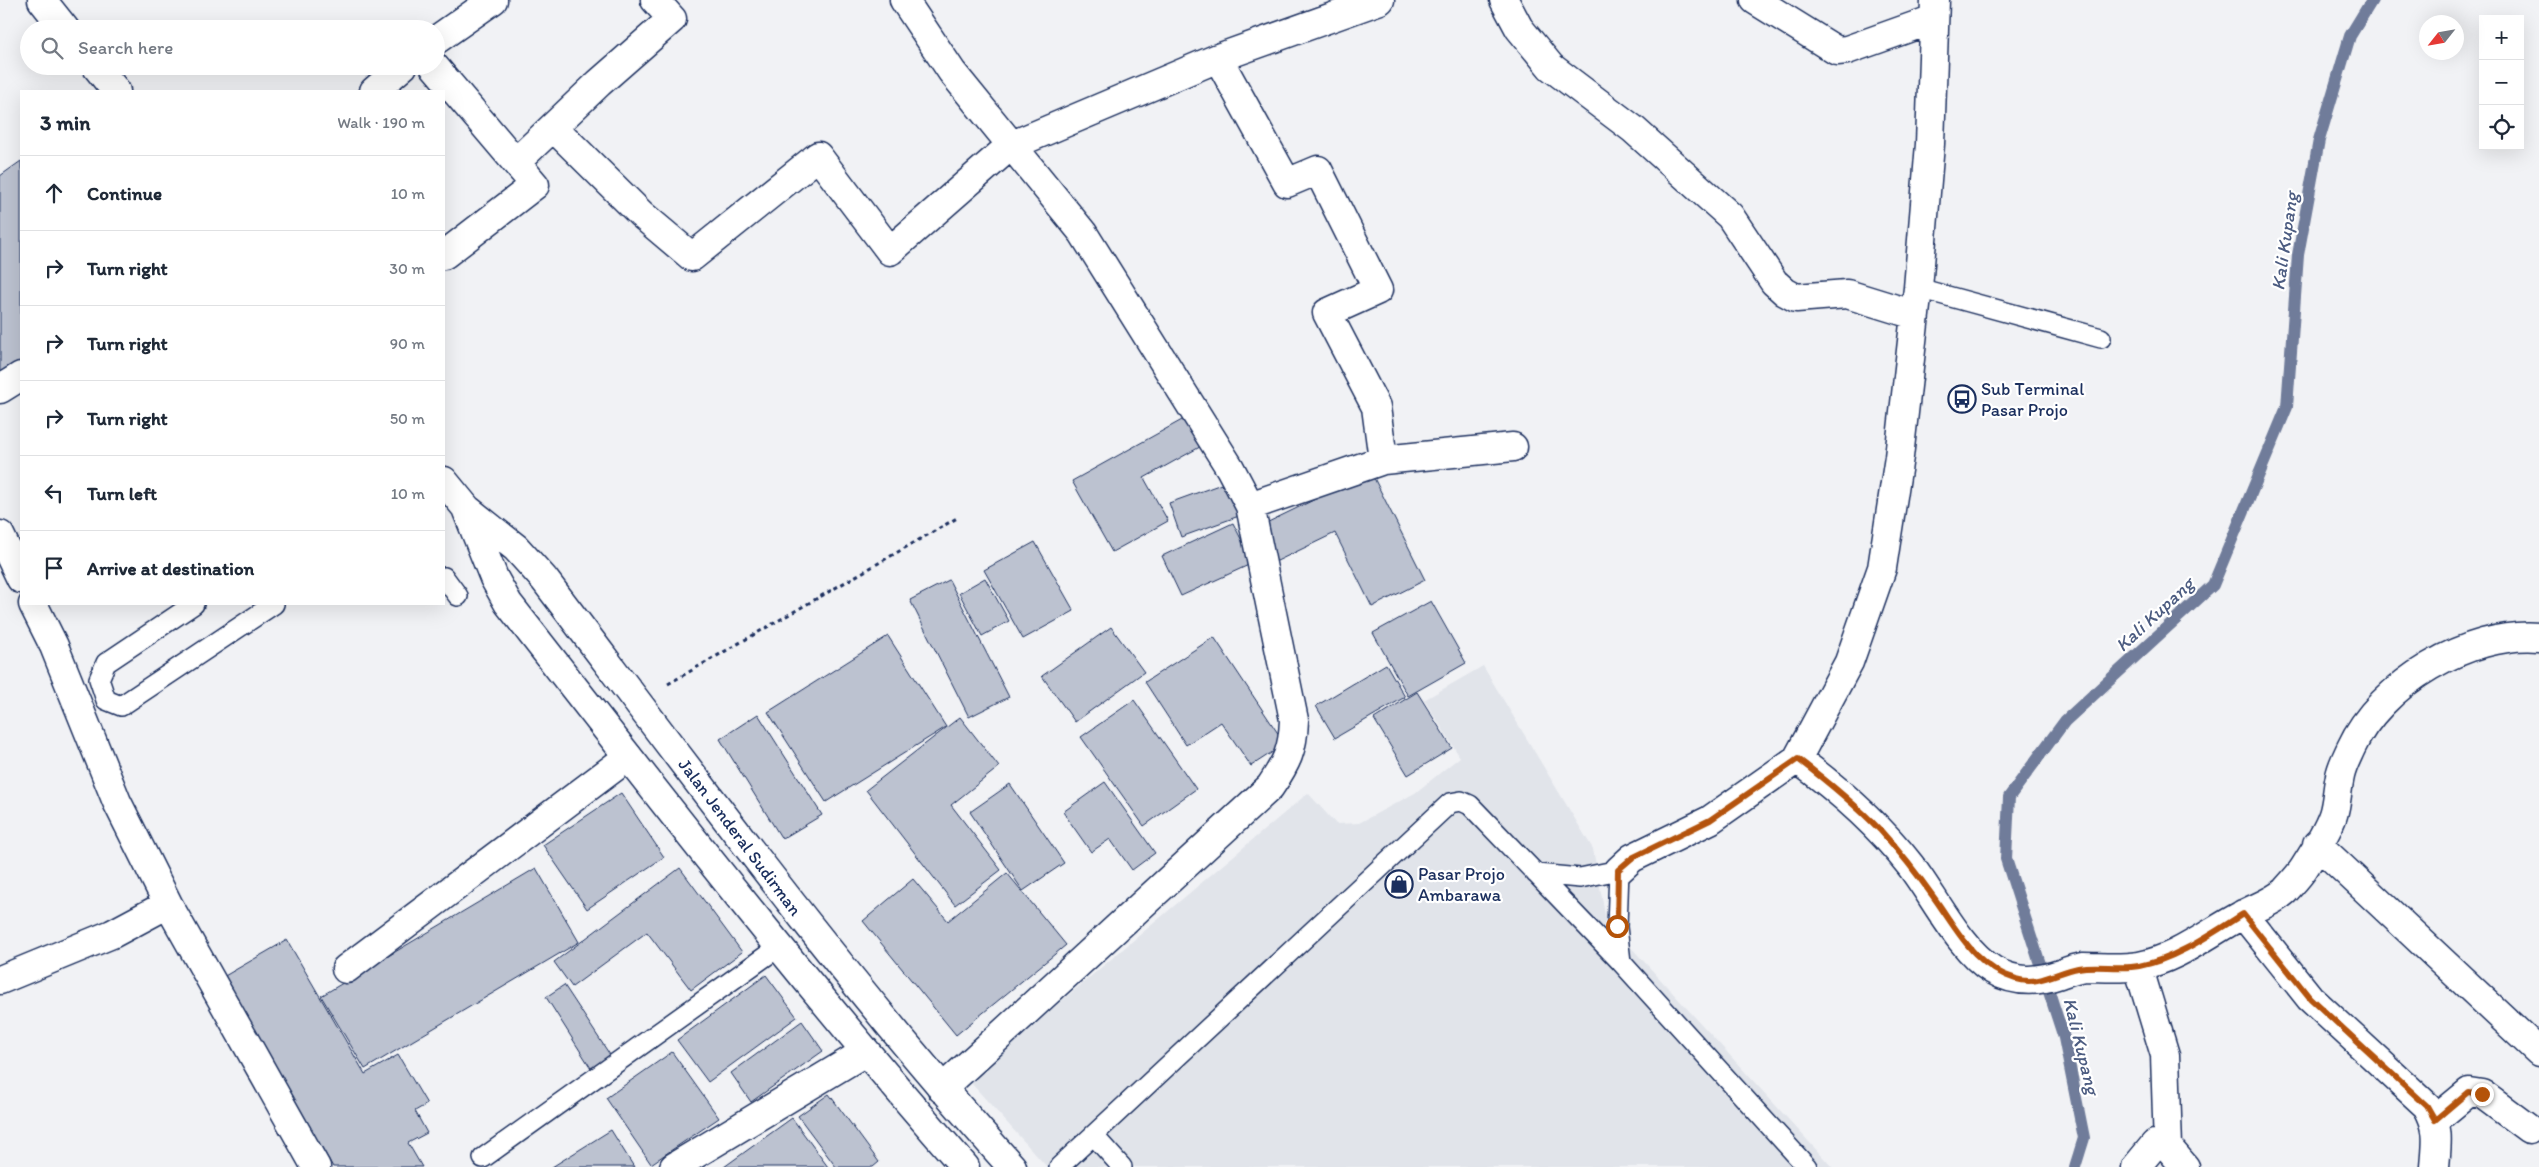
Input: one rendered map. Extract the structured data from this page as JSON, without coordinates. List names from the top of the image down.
{
  "streets": {
    "street": ["Jalan Jenderal Sudirman"]
  },
  "water": ["Kali Kupang"],
  "places": {
    "bus stop": ["Sub Terminal Pasar Projo"],
    "shop": ["Pasar Projo Ambarawa"]
  },
  "north": "bottom left",
  "page": {
    "map_buttons": ["+", "−"],
    "search": "Search here",
    "heading": ["3 min", "Walk · 190 m"],
    "list": [
      ["Continue", "10 m"],
      ["Turn right", "30 m"],
      ["Turn right", "90 m"],
      ["Turn right", "50 m"],
      ["Turn left", "10 m"],
      "Arrive at destination"
    ]
  }
}
